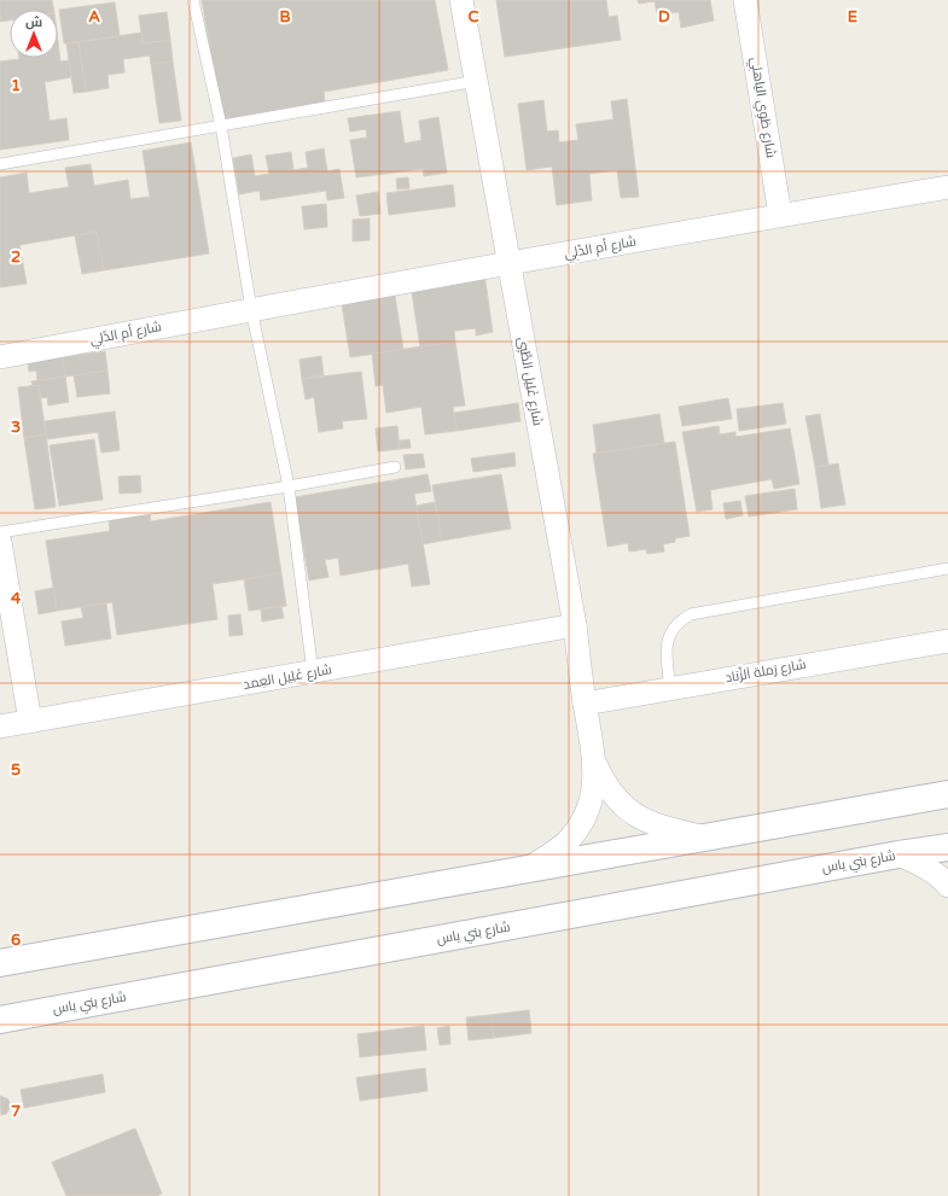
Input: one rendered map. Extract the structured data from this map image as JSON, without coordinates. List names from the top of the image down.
{
  "streets": {
    "main road": ["شارع بني ياس"],
    "street": [
      "شارع طَوِي الياهلِي",
      "شارع أم الدِّلِي",
      "شارع غَلِيل الطَّيِي",
      "شارع رَملة اَلزِّناد",
      "شارع غَلِيل العِمد"
    ]
  },
  "crossings": [
    ["شارع طَوِي الياهلِي", "شارع أم الدِّلِي"],
    ["شارع أم الدِّلِي", "شارع غَلِيل الطَّيِي"],
    ["شارع غَلِيل الطَّيِي", "شارع رَملة اَلزِّناد"],
    ["شارع غَلِيل الطَّيِي", "شارع غَلِيل العِمد"]
  ],
  "north": "top",
  "grid": {
    "columns": [
      "A",
      "B",
      "C",
      "D",
      "E"
    ],
    "rows": [
      "1",
      "2",
      "3",
      "4",
      "5",
      "6",
      "7"
    ]
  }
}
